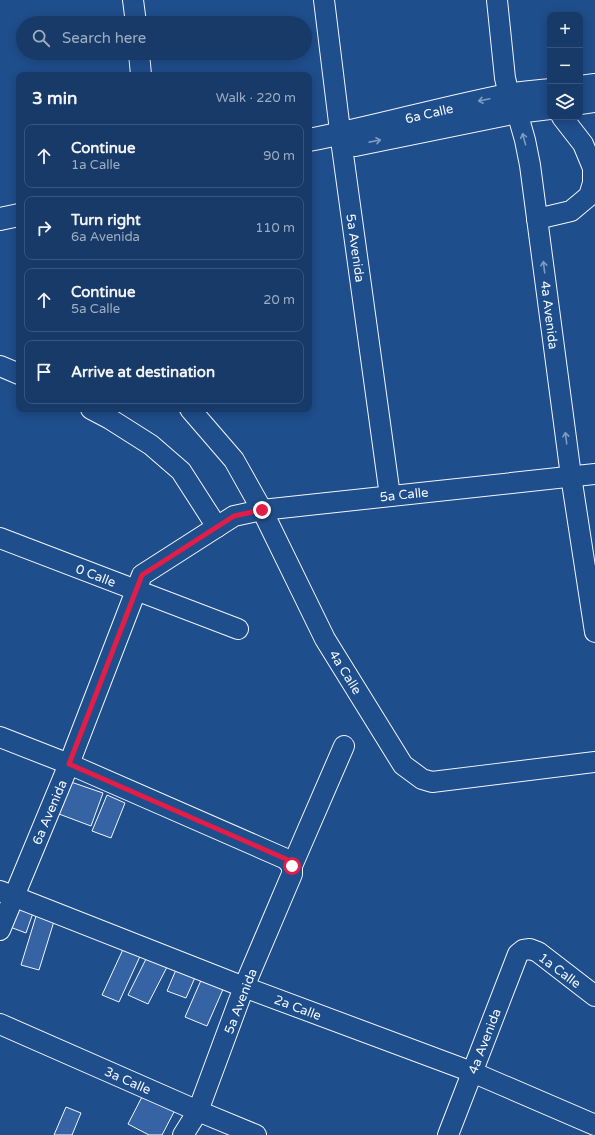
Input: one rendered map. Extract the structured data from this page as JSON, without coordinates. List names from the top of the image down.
{
  "streets": {
    "main road": ["6a Calle"],
    "street": [
      "5a Avenida",
      "4a Avenida",
      "5a Calle",
      "0 Calle",
      "4a Calle",
      "6a Avenida",
      "1a Calle",
      "2a Calle",
      "3a Calle"
    ]
  },
  "crossings": [
    ["6a Calle", "5a Avenida"],
    ["6a Calle", "4a Avenida"],
    ["5a Avenida", "5a Calle"],
    ["5a Avenida", "2a Calle"],
    ["5a Avenida", "3a Calle"],
    ["4a Avenida", "5a Calle"],
    ["4a Avenida", "1a Calle"],
    ["4a Avenida", "2a Calle"],
    ["5a Calle", "4a Calle"],
    ["5a Calle", "6a Avenida"],
    ["0 Calle", "6a Avenida"],
    ["6a Avenida", "2a Calle"]
  ],
  "one_way": ["4a Avenida"],
  "page": {
    "map_buttons": ["+", "−"],
    "search": "Search here",
    "heading": ["3 min", "Walk · 220 m"],
    "list": [
      ["Continue", "1a Calle", "90 m"],
      ["Turn right", "6a Avenida", "110 m"],
      ["Continue", "5a Calle", "20 m"],
      "Arrive at destination"
    ]
  }
}
